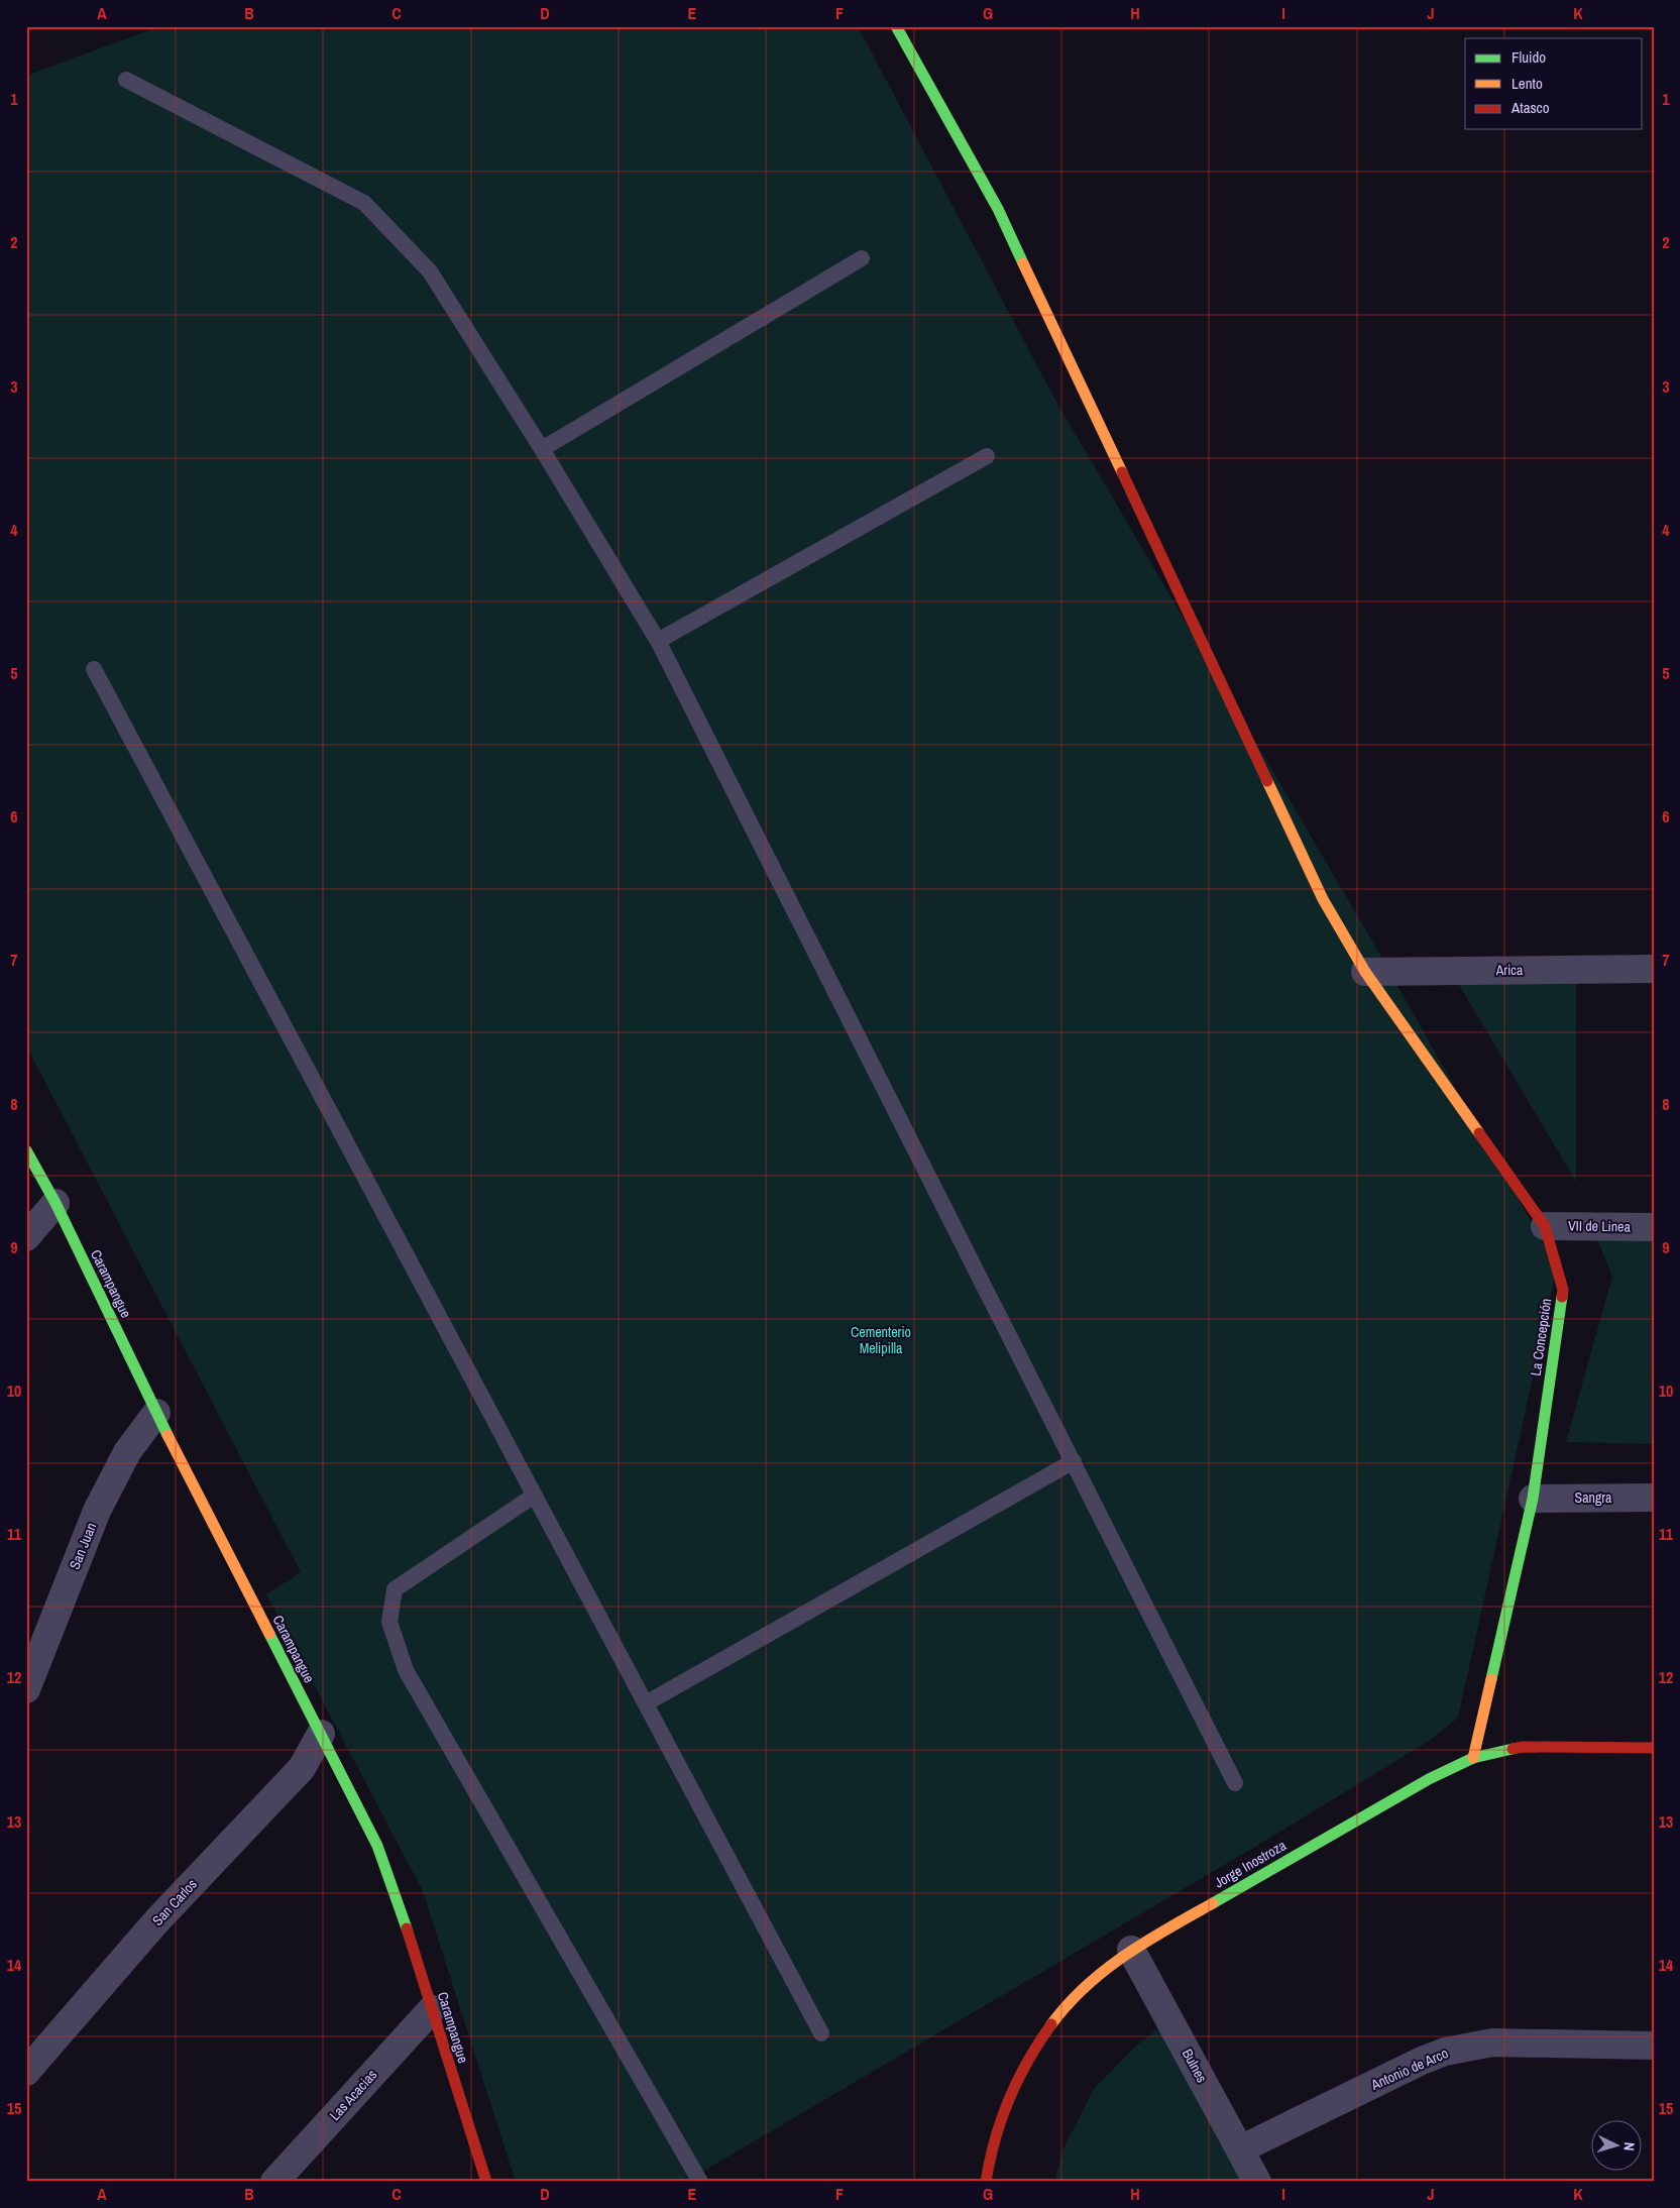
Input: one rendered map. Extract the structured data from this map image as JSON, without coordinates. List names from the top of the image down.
{
  "streets": {
    "street": [
      "Arica",
      "VII de Linea",
      "Carampangue",
      "La Concepción",
      "Sangra",
      "San Juan",
      "Jorge Inostroza",
      "San Carlos",
      "Bulnes",
      "Antonio de Arco",
      "Las Acacias"
    ]
  },
  "crossings": [
    ["Arica", "La Concepción"],
    ["VII de Linea", "La Concepción"],
    ["Carampangue", "San Juan"],
    ["Carampangue", "San Carlos"],
    ["Carampangue", "Las Acacias"],
    ["La Concepción", "Sangra"],
    ["La Concepción", "Jorge Inostroza"],
    ["Jorge Inostroza", "Bulnes"],
    ["Bulnes", "Antonio de Arco"]
  ],
  "parks": ["Cementerio Melipilla"],
  "legend": ["Fluido", "Lento", "Atasco"],
  "north": "right",
  "grid": {
    "columns": [
      "A",
      "B",
      "C",
      "D",
      "E",
      "F",
      "G",
      "H",
      "I",
      "J",
      "K"
    ],
    "rows": [
      "1",
      "2",
      "3",
      "4",
      "5",
      "6",
      "7",
      "8",
      "9",
      "10",
      "11",
      "12",
      "13",
      "14",
      "15"
    ]
  }
}
